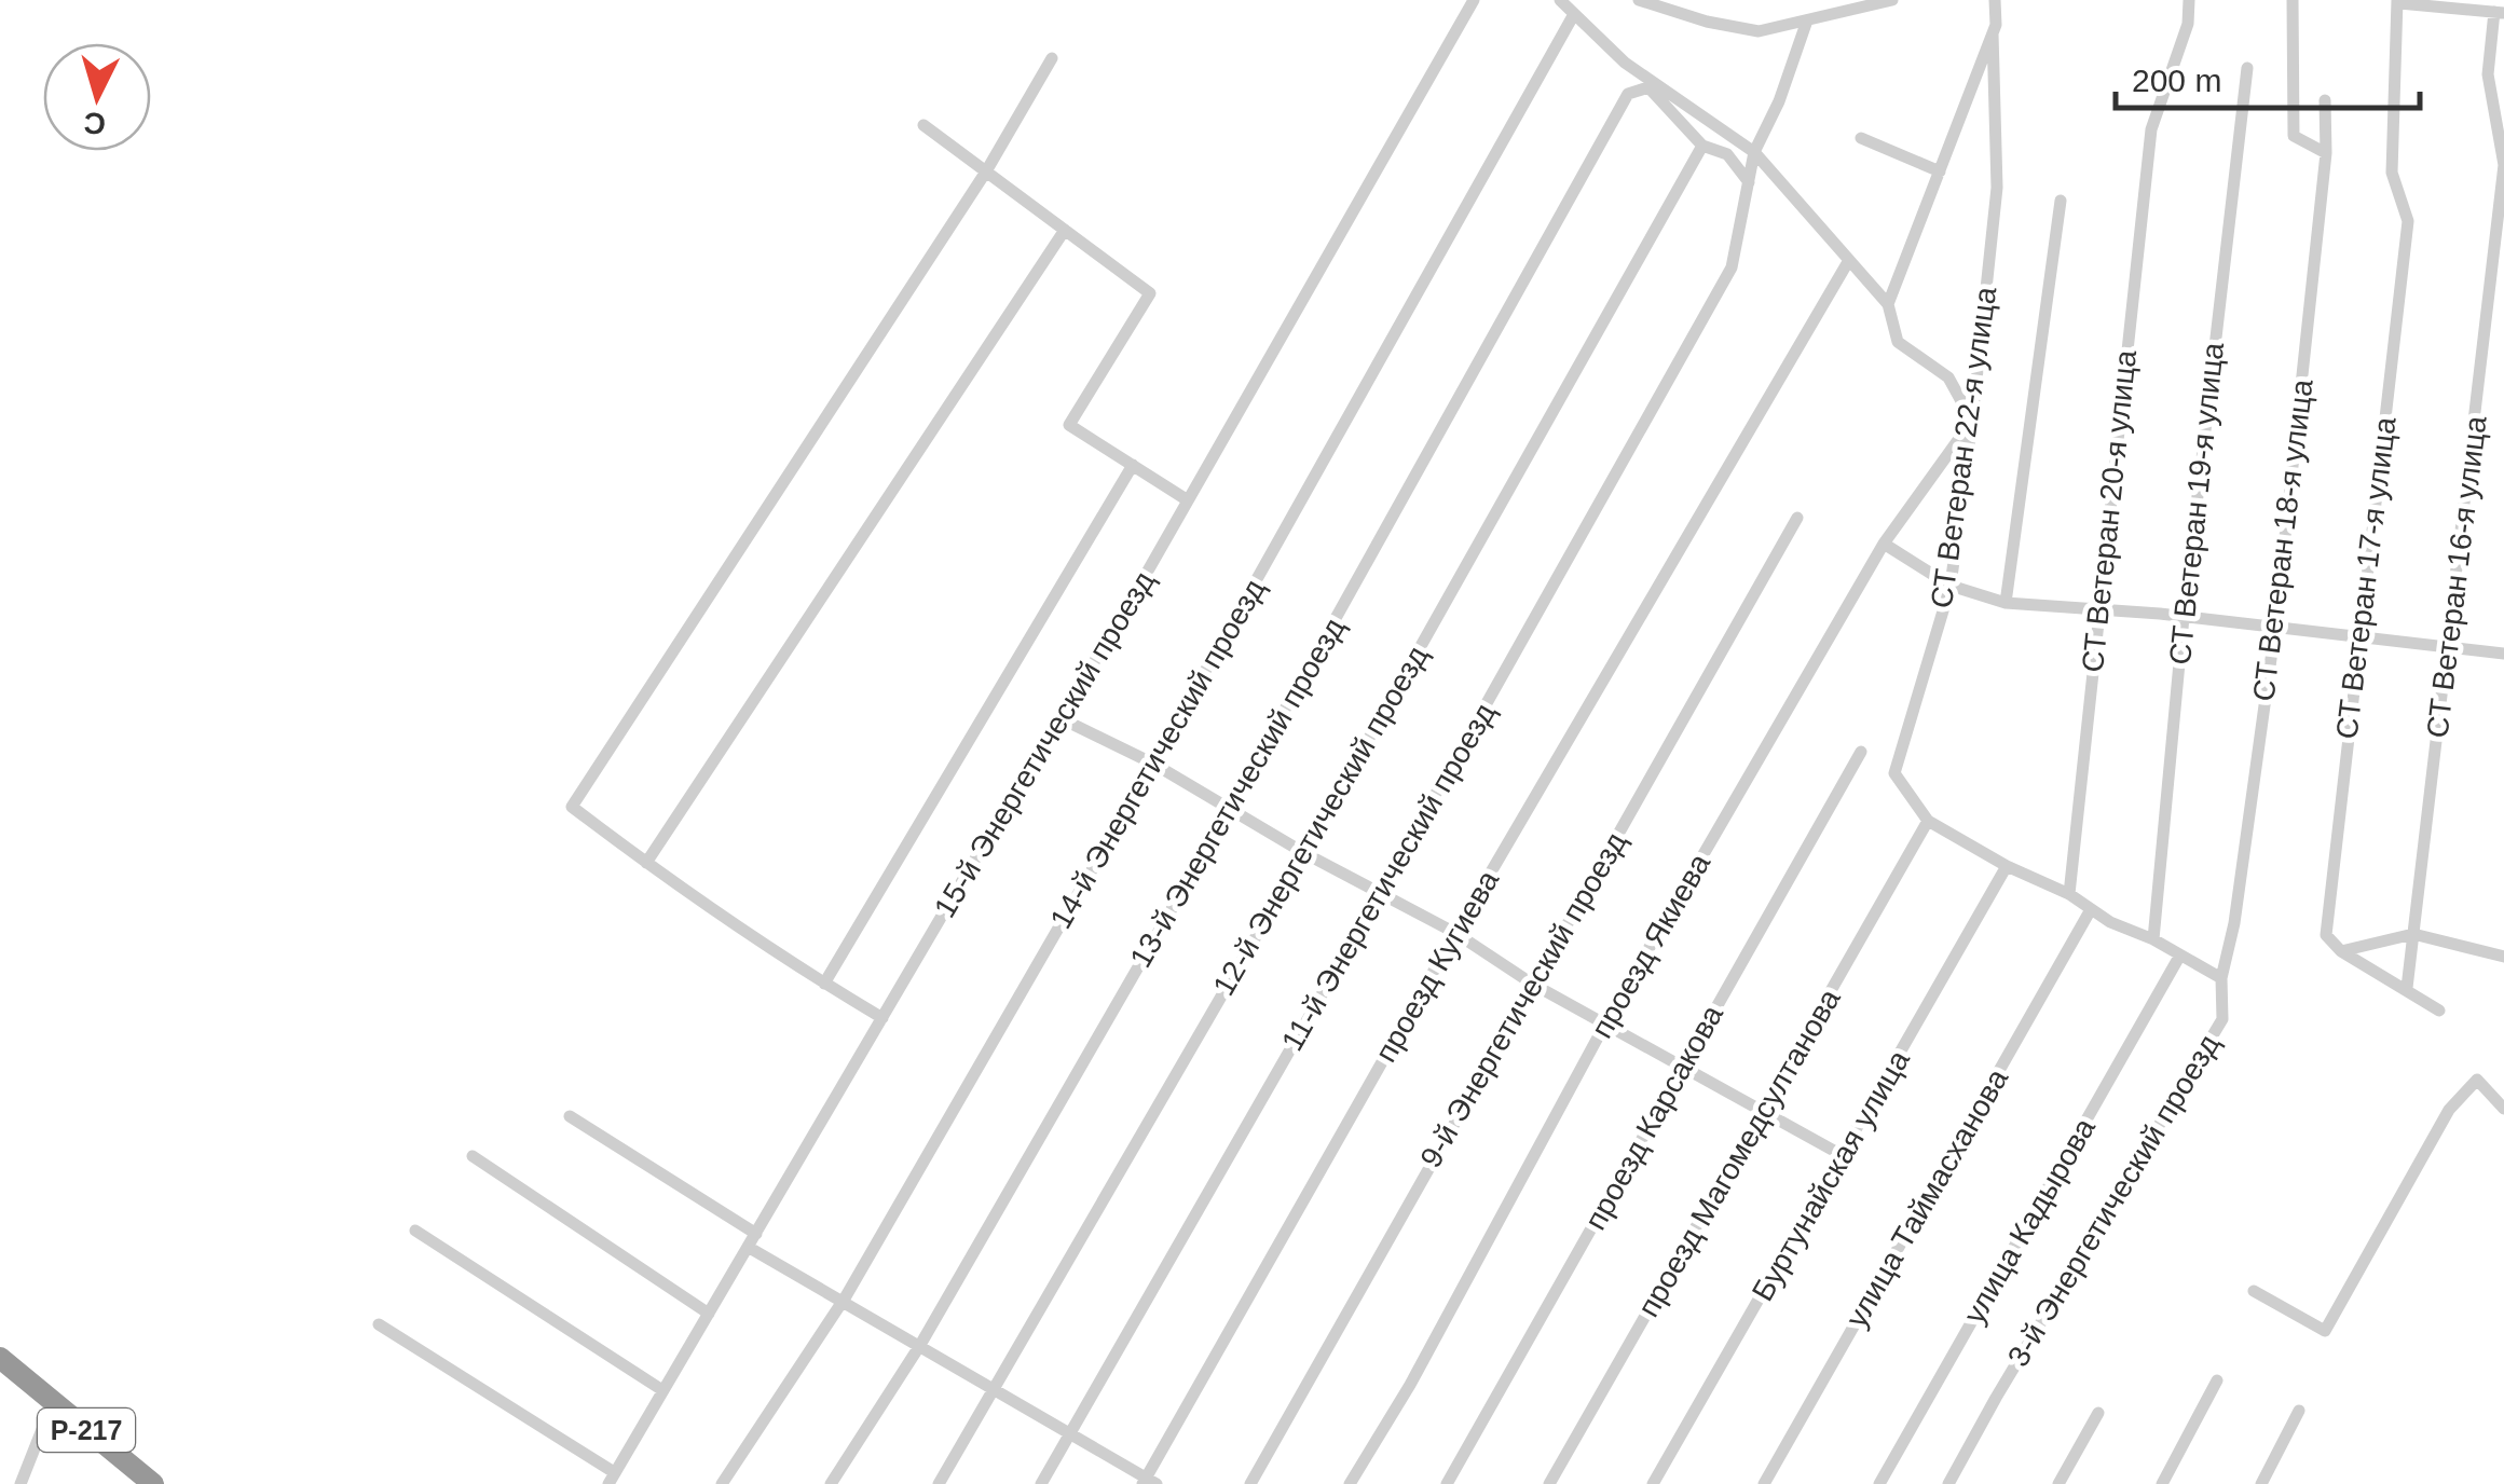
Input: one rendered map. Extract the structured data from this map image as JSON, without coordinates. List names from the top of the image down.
{
  "streets": {
    "highway": ["Р-217"],
    "street": [
      "СТ Ветеран 22-я улица",
      "СТ Ветеран 19-я улица",
      "СТ Ветеран 20-я улица",
      "СТ Ветеран 18-я улица",
      "СТ Ветеран 16-я улица",
      "СТ Ветеран 17-я улица",
      "15-й Энергетический проезд",
      "14-й Энергетический проезд",
      "13-й Энергетический проезд",
      "12-й Энергетический проезд",
      "11-й Энергетический проезд",
      "проезд Якиева",
      "проезд Кугиева",
      "9-й Энергетический проезд",
      "проезд Карсакова",
      "проезд Магомедсултанова",
      "Буртунайская улица",
      "улица Таймасханова",
      "3-й Энергетический проезд",
      "улица Кадырова"
    ]
  },
  "crossings": [
    ["СТ Ветеран 22-я улица", "проезд Якиева"],
    ["СТ Ветеран 22-я улица", "проезд Магомедсултанова"],
    ["СТ Ветеран 18-я улица", "3-й Энергетический проезд"]
  ],
  "scale_bar": "200 m",
  "north": "bottom"
}
